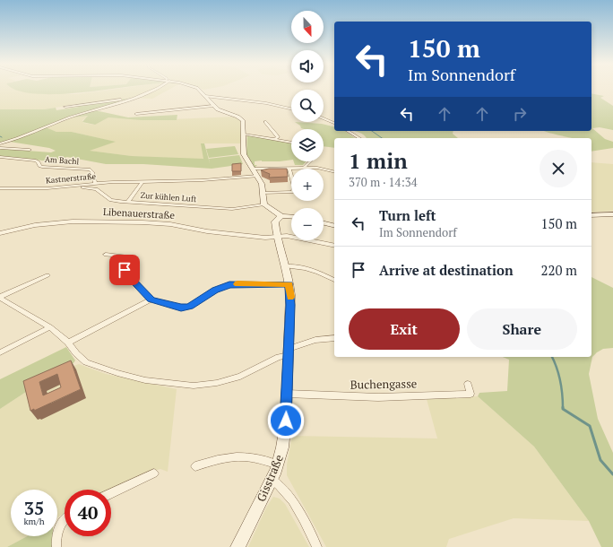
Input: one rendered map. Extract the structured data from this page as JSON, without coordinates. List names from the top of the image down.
{
  "streets": {
    "street": [
      "Am Bachl",
      "Kastnerstraße",
      "Zur kühlen Luft",
      "Libenauerstraße",
      "Buchengasse",
      "Gisstraße"
    ]
  },
  "crossings": [
    ["Am Bachl", "Kastnerstraße"],
    ["Kastnerstraße", "Zur kühlen Luft"],
    ["Libenauerstraße", "Gisstraße"],
    ["Buchengasse", "Gisstraße"]
  ],
  "north": "bottom",
  "page": {
    "map_buttons": ["+", "−"],
    "turn": ["150 m", "Im Sonnendorf"],
    "heading": ["1 min", "370 m · 14:34"],
    "list": [
      {
        "name": "Turn left",
        "note": "Im Sonnendorf",
        "value": "150 m"
      },
      {
        "name": "Arrive at destination",
        "value": "220 m"
      }
    ],
    "buttons": ["Exit", "Share"],
    "speed": "35 km/h",
    "limit": "40"
  }
}
